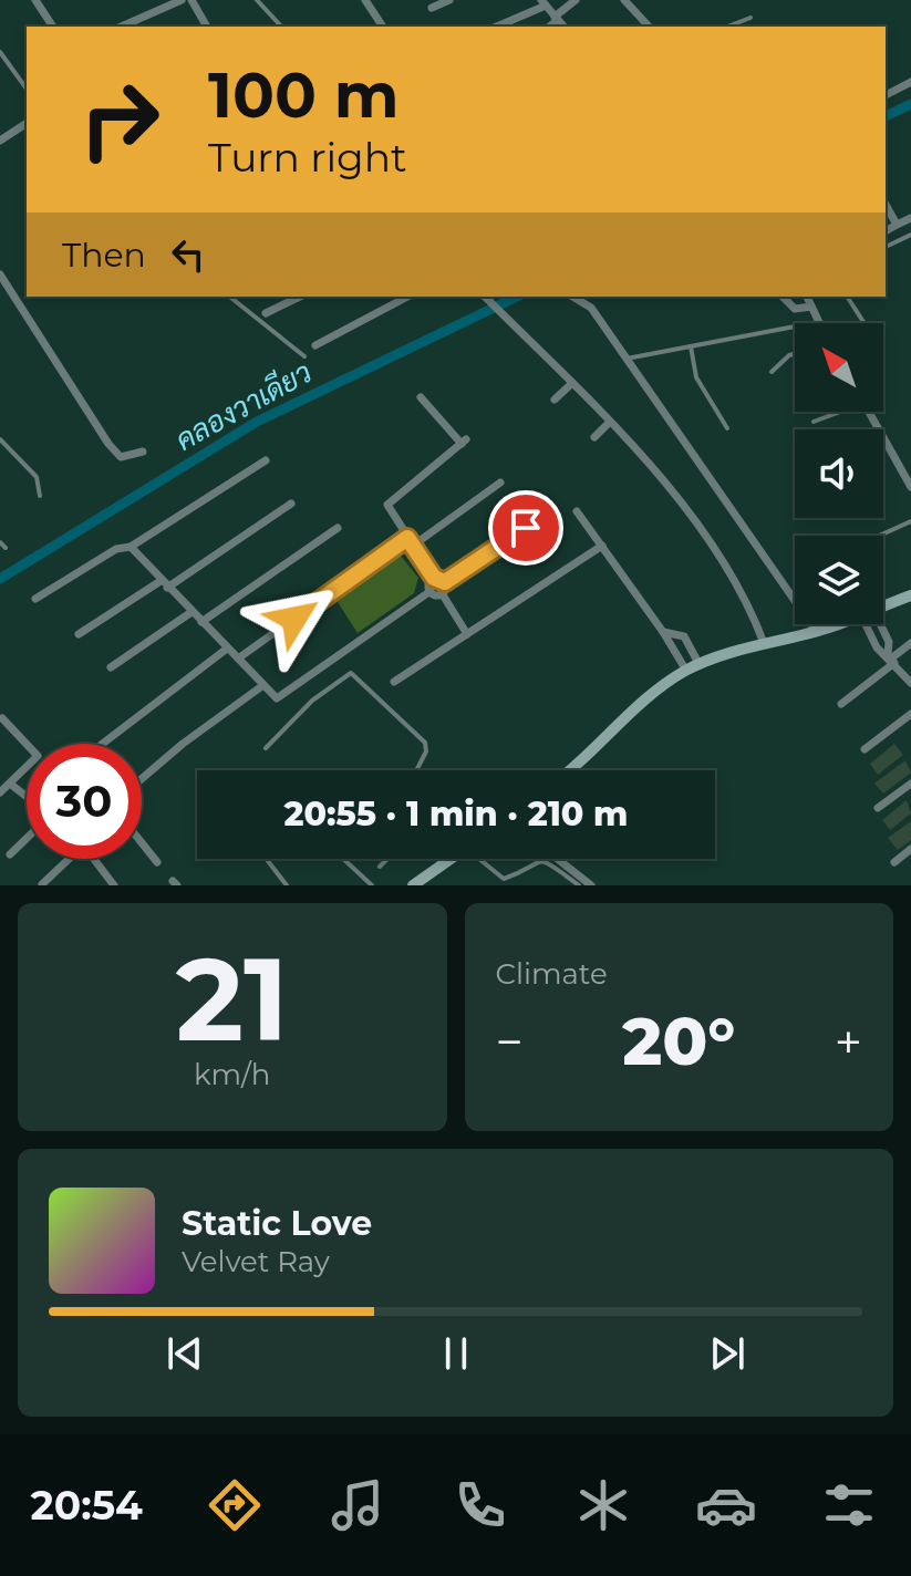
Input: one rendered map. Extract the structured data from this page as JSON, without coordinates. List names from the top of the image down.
{
  "water": ["คลองวาเดียว"],
  "north": "top left",
  "page": {
    "turn": ["100 m", "Turn right"],
    "then": "Then",
    "limit": "30",
    "trip": "20:55 · 1 min · 210 m",
    "tile": [
      ["21", "km/h"],
      "Climate"
    ],
    "heat": ["−", "20°", "+"],
    "song": ["Static Love", "Velvet Ray"],
    "tabs": "20:54"
  }
}
